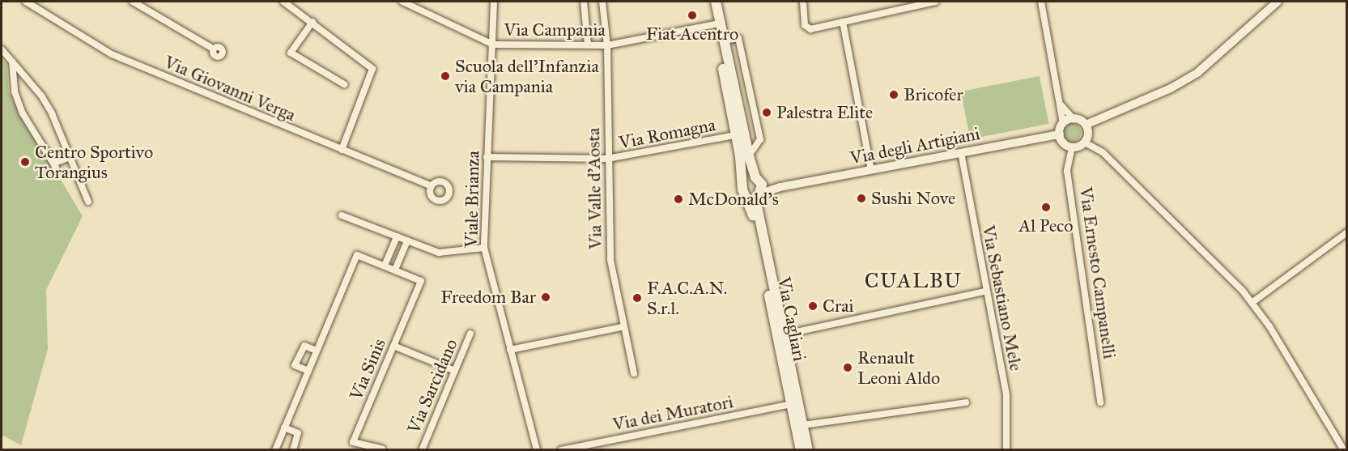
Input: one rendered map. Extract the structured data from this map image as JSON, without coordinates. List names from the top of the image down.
{
  "streets": {
    "main road": ["Via Cagliari"],
    "street": [
      "Via Campania",
      "Via Giovanni Verga",
      "Via Romagna",
      "Via degli Artigiani",
      "Via Valle d'Aosta",
      "Viale Brianza",
      "Via Ernesto Campanelli",
      "Via Sebastiano Mele",
      "Via Sinis",
      "Via Sarcidano",
      "Via dei Muratori"
    ]
  },
  "crossings": [
    ["Via Campania", "Via Valle d'Aosta"],
    ["Via Campania", "Viale Brianza"],
    ["Via Campania", "Via Cagliari"],
    ["Via Romagna", "Via Valle d'Aosta"],
    ["Via Romagna", "Viale Brianza"],
    ["Via Romagna", "Via Cagliari"],
    ["Via degli Artigiani", "Via Ernesto Campanelli"],
    ["Via degli Artigiani", "Via Sebastiano Mele"],
    ["Via degli Artigiani", "Via Cagliari"],
    ["Via Cagliari", "Via dei Muratori"]
  ],
  "districts": ["CUALBU"],
  "places": [
    "Fiat Acentro",
    "Scuola dell'Infanzia via Campania",
    "Bricofer",
    "Palestra Elite",
    "Centro Sportivo Torangius",
    "Sushi Nove",
    "McDonald's",
    "Al Peco",
    "Freedom Bar",
    "F.A.C.A.N. S.r.l.",
    "Crai",
    "Renault Leoni Aldo"
  ]
}
